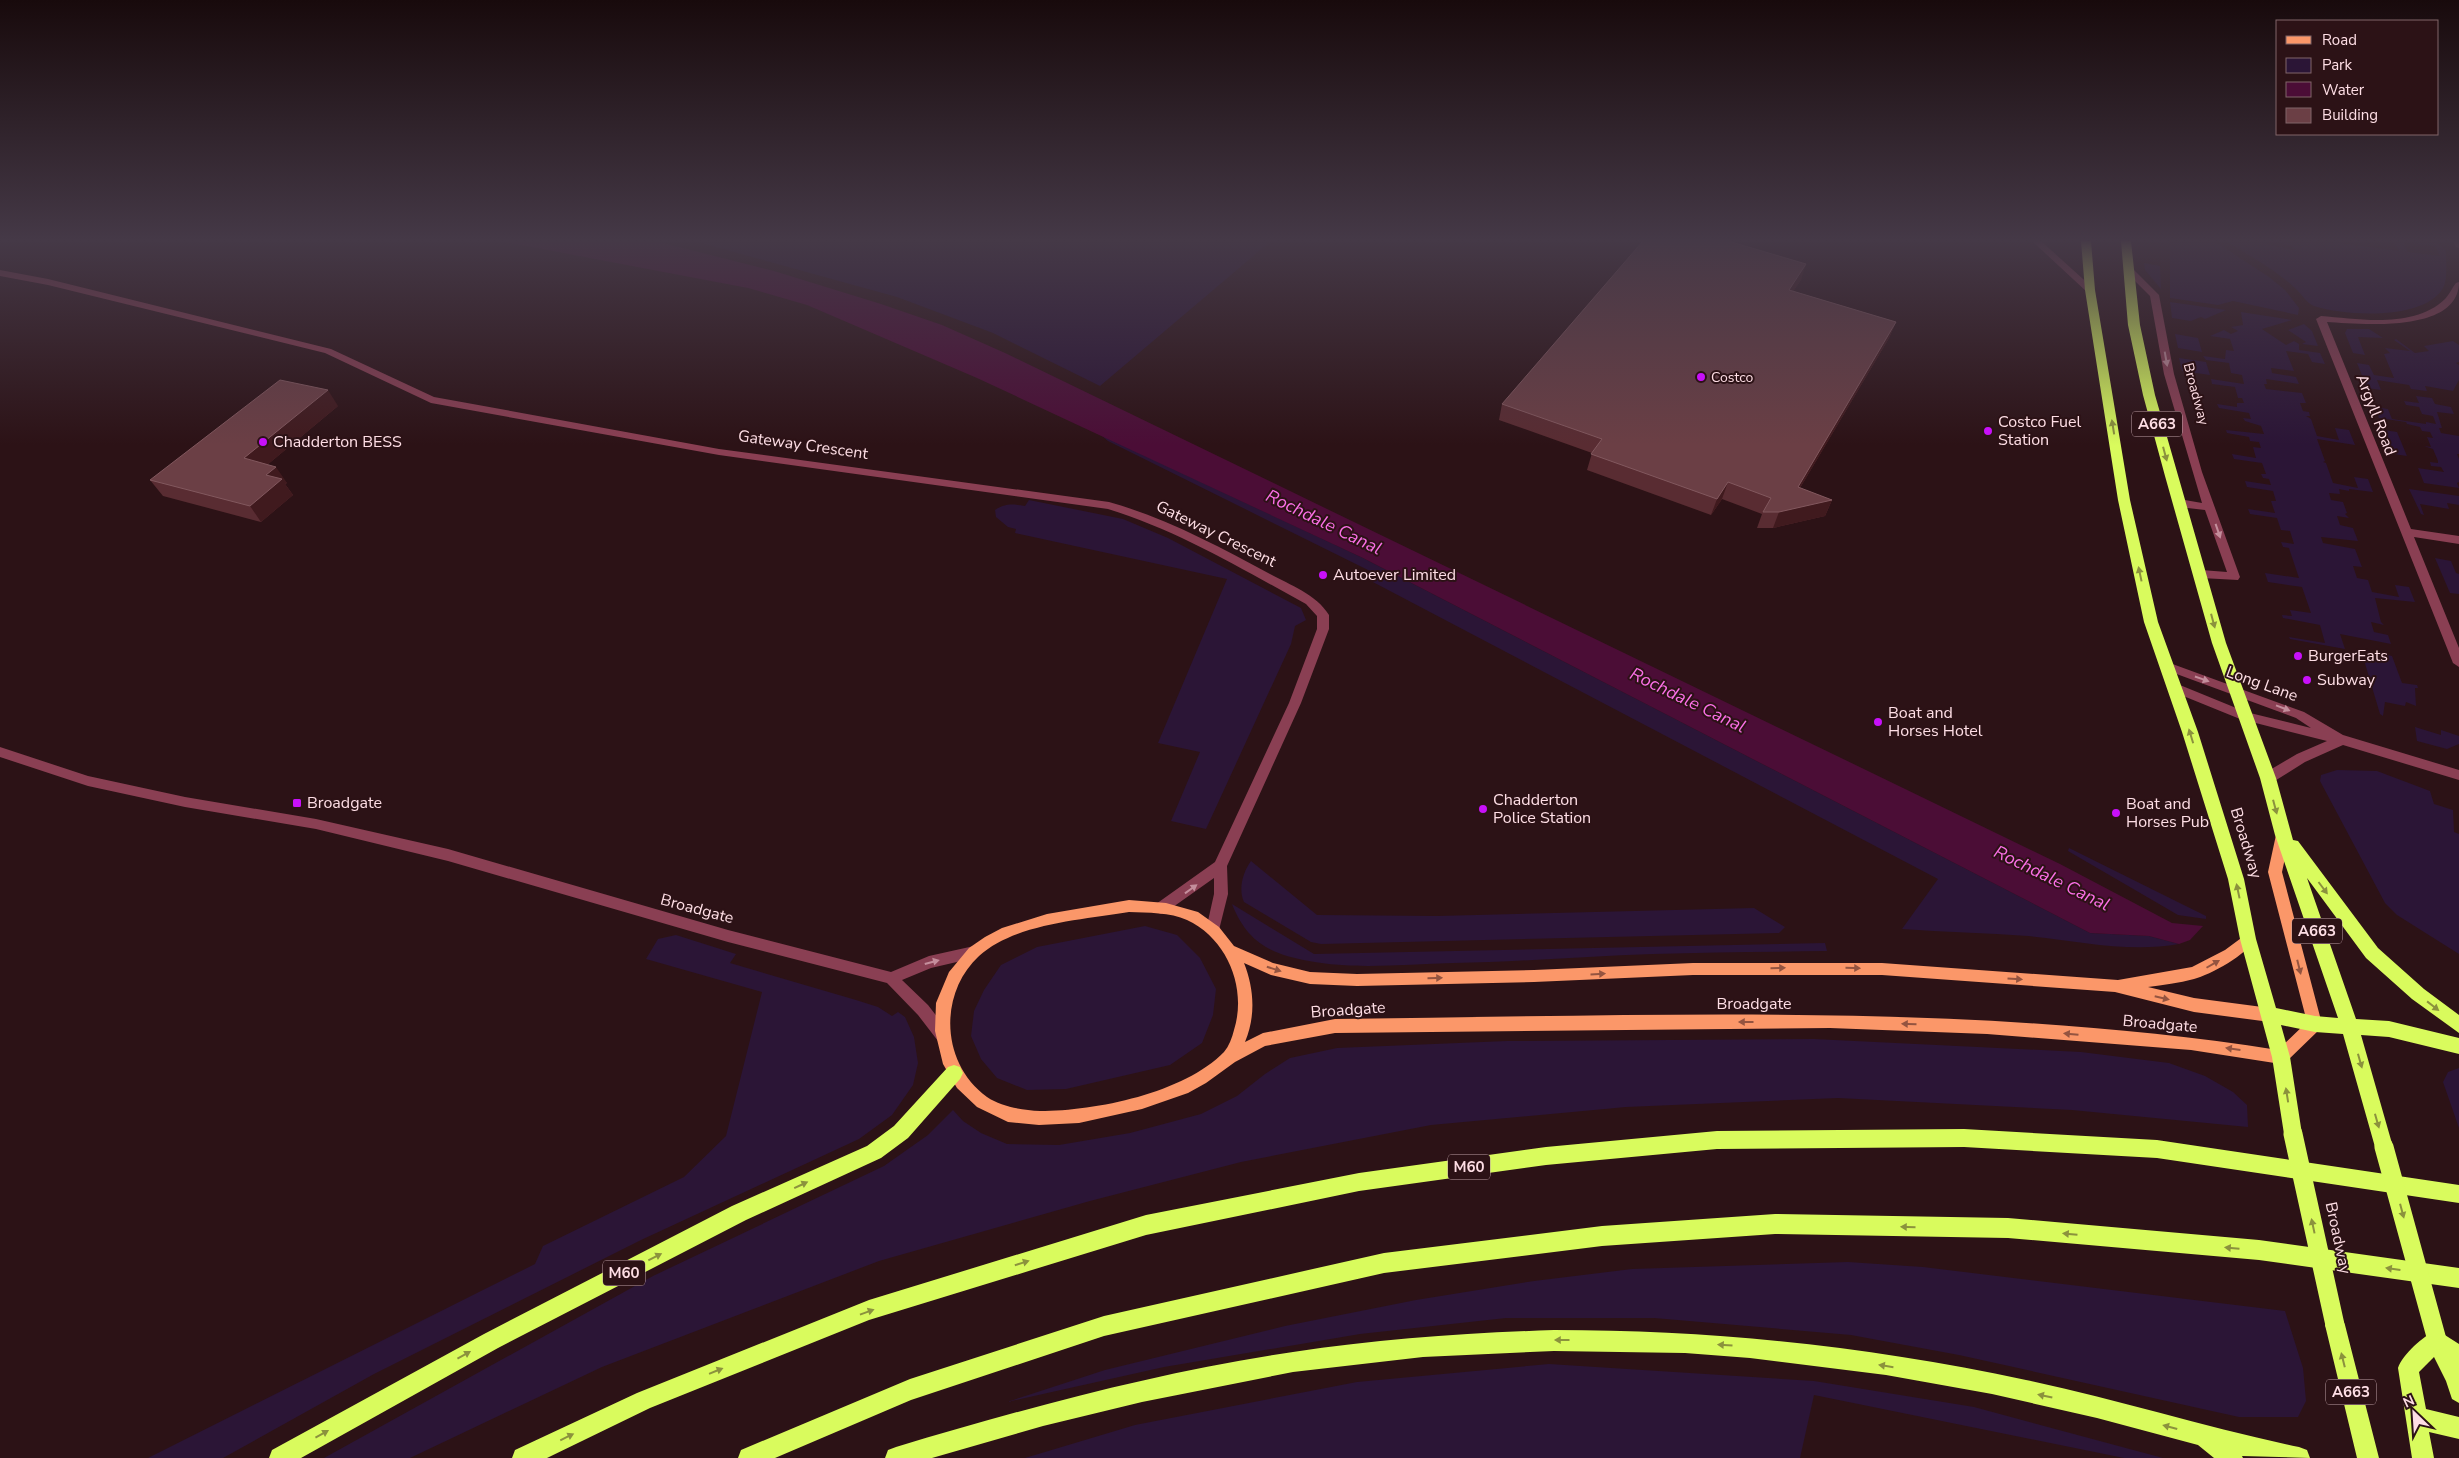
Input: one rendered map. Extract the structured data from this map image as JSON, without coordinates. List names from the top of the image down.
{
  "streets": {
    "highway": ["Broadway", "A663", "M60"],
    "main road": ["Broadgate"],
    "street": ["Argyll Road", "Gateway Crescent", "Long Lane"]
  },
  "crossings": [
    ["Broadway", "A663"],
    ["Broadway", "Long Lane"],
    ["Broadway", "Broadgate"],
    ["A663", "Long Lane"],
    ["Gateway Crescent", "Broadgate"],
    ["Broadgate", "M60"]
  ],
  "water": ["Rochdale Canal"],
  "places": {
    "other": [
      "Costco",
      "Costco Fuel Station",
      "Chadderton BESS",
      "Autoever Limited",
      "BurgerEats",
      "Subway",
      "Boat and Horses Hotel",
      "Chadderton Police Station",
      "Boat and Horses Pub"
    ],
    "transit": ["Broadgate"]
  },
  "legend": [
    "Road",
    "Park",
    "Water",
    "Building"
  ],
  "north": "top left"
}
